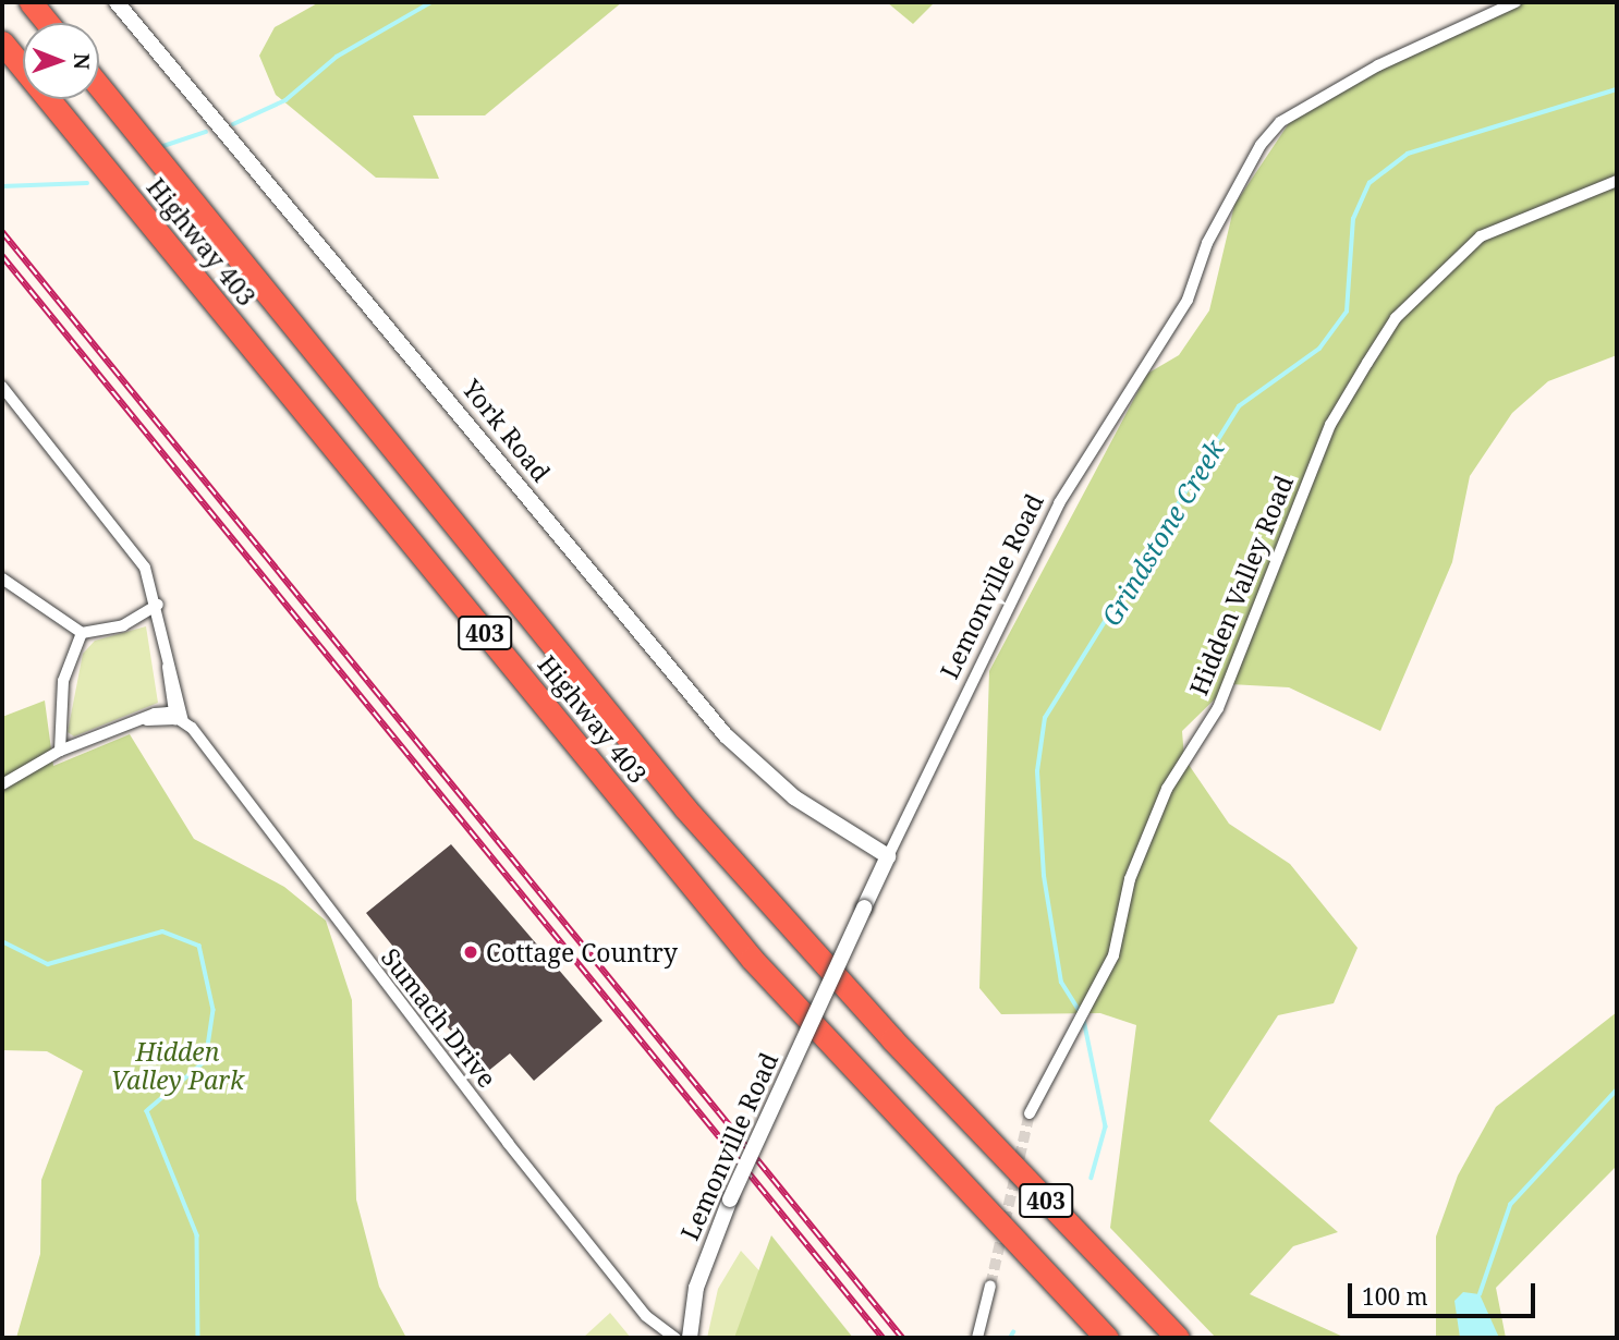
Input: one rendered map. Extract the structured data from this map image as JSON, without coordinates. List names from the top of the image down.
{
  "streets": {
    "highway": ["Highway 403", "403"],
    "street": [
      "York Road",
      "Hidden Valley Road",
      "Lemonville Road",
      "Sumach Drive"
    ]
  },
  "crossings": [
    ["York Road", "Lemonville Road"]
  ],
  "water": ["Grindstone Creek"],
  "parks": ["Hidden Valley Park"],
  "places": ["Cottage Country"],
  "scale_bar": "100 m",
  "north": "right"
}
